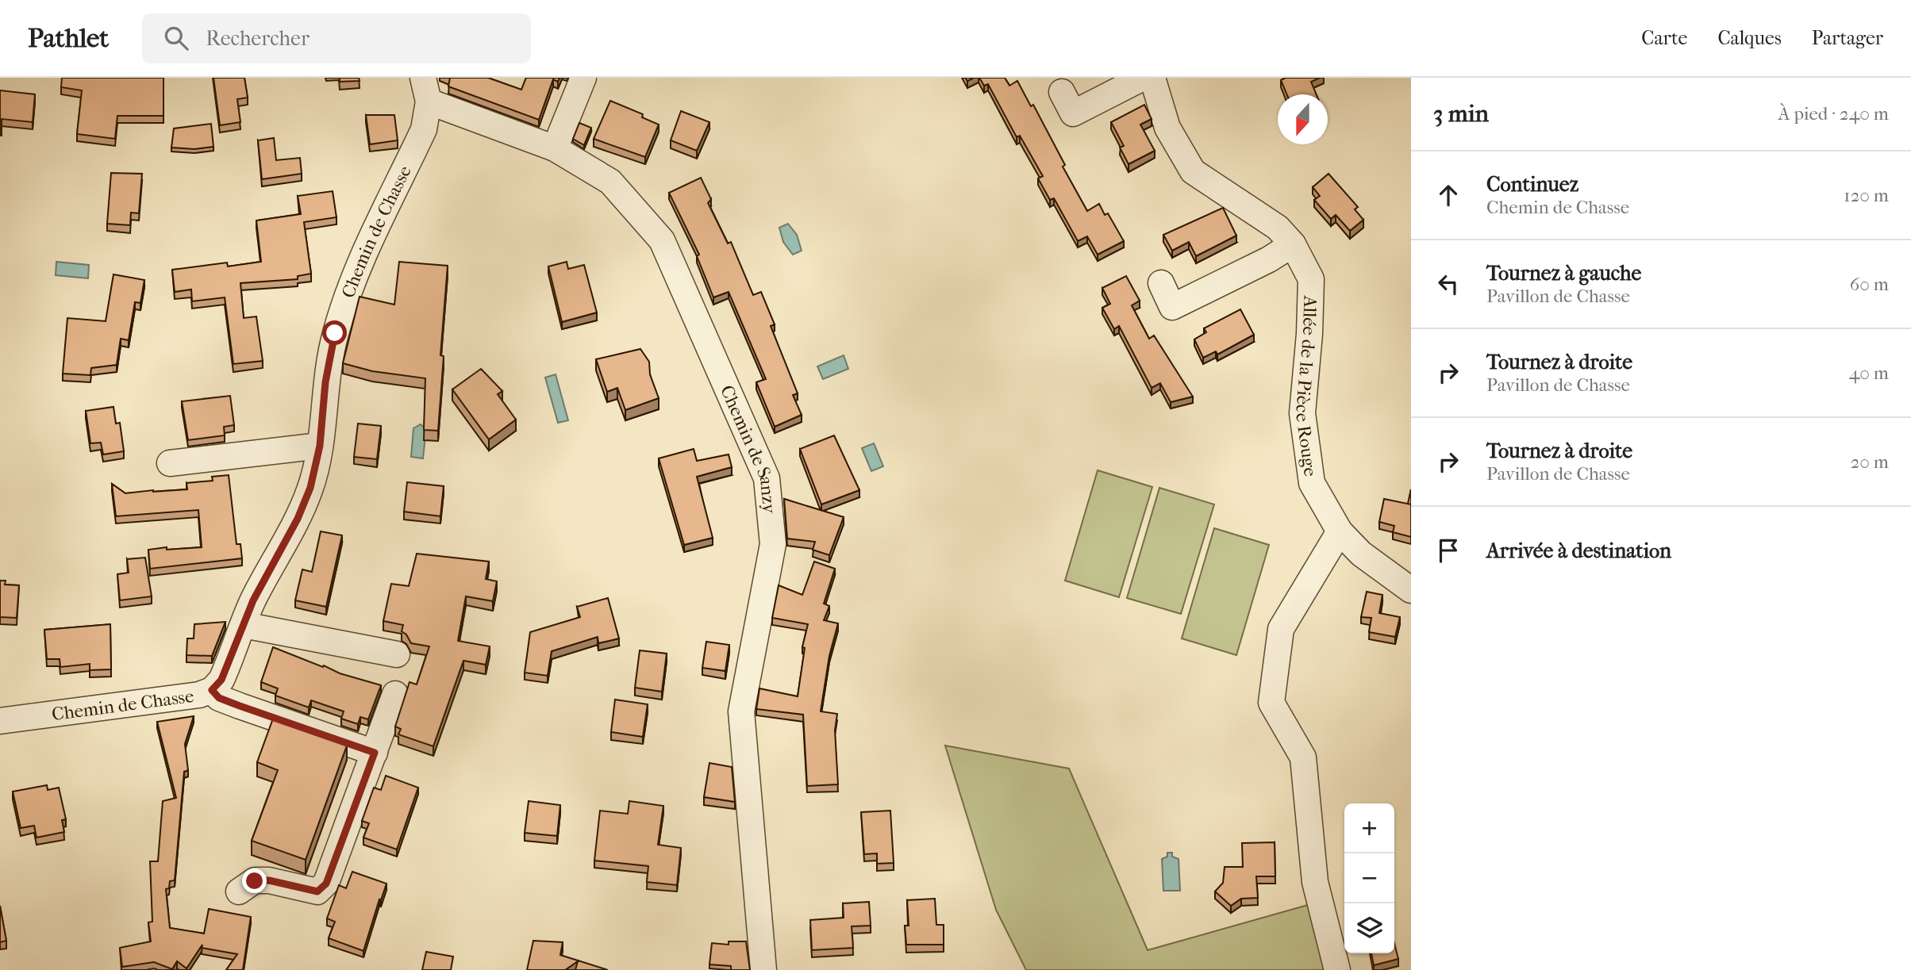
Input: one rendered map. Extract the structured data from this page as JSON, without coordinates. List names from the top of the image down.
{
  "streets": {
    "street": ["Chemin de Chasse", "Allée de la Pièce Rouge", "Chemin de Sanzy"]
  },
  "crossings": [
    ["Chemin de Chasse", "Chemin de Sanzy"]
  ],
  "north": "bottom",
  "page": {
    "header": "Pathlet",
    "search": "Rechercher",
    "nav": ["Carte", "Calques", "Partager"],
    "heading": ["3 min", "À pied · 240 m"],
    "list": [
      ["Continuez", "Chemin de Chasse", "120 m"],
      ["Tournez à gauche", "Pavillon de Chasse", "60 m"],
      ["Tournez à droite", "Pavillon de Chasse", "40 m"],
      ["Tournez à droite", "Pavillon de Chasse", "20 m"],
      "Arrivée à destination"
    ],
    "map_buttons": ["+", "−"]
  }
}
